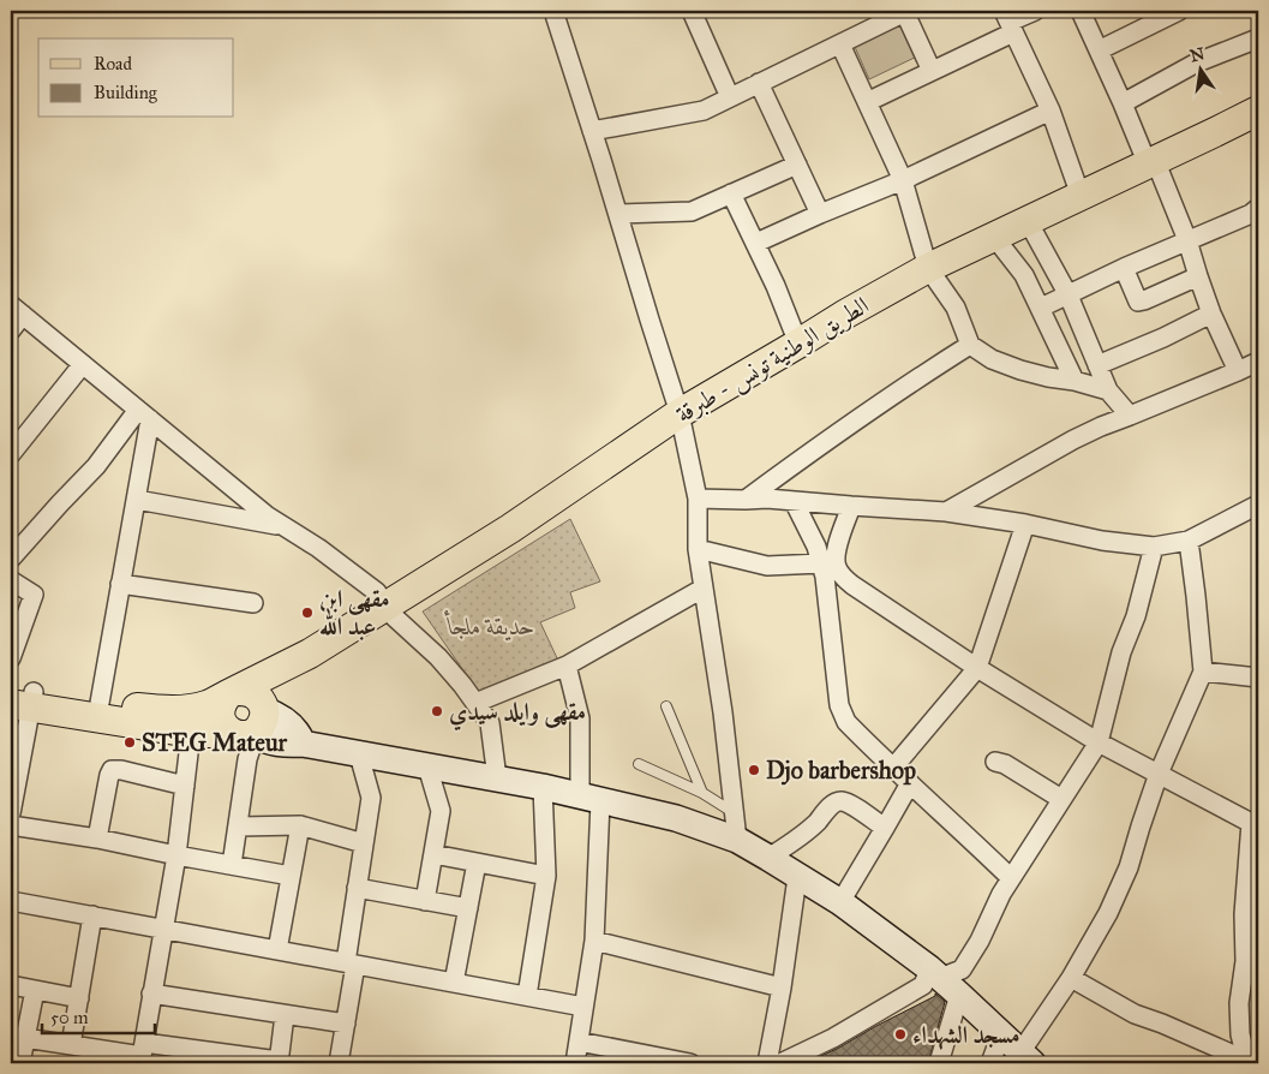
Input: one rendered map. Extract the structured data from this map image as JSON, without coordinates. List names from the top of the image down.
{
  "streets": {
    "main road": ["الطريق الوطنية تونس - طبرقة"]
  },
  "parks": ["حديقة ملجأ"],
  "places": [
    "مقهى ابن عبد الله",
    "مقهى وايلد سيدي",
    "STEG Mateur",
    "Djo barbershop",
    "مسجد الشهداء"
  ],
  "legend": ["Road", "Building"],
  "scale_bar": "50 m",
  "north": "top"
}
